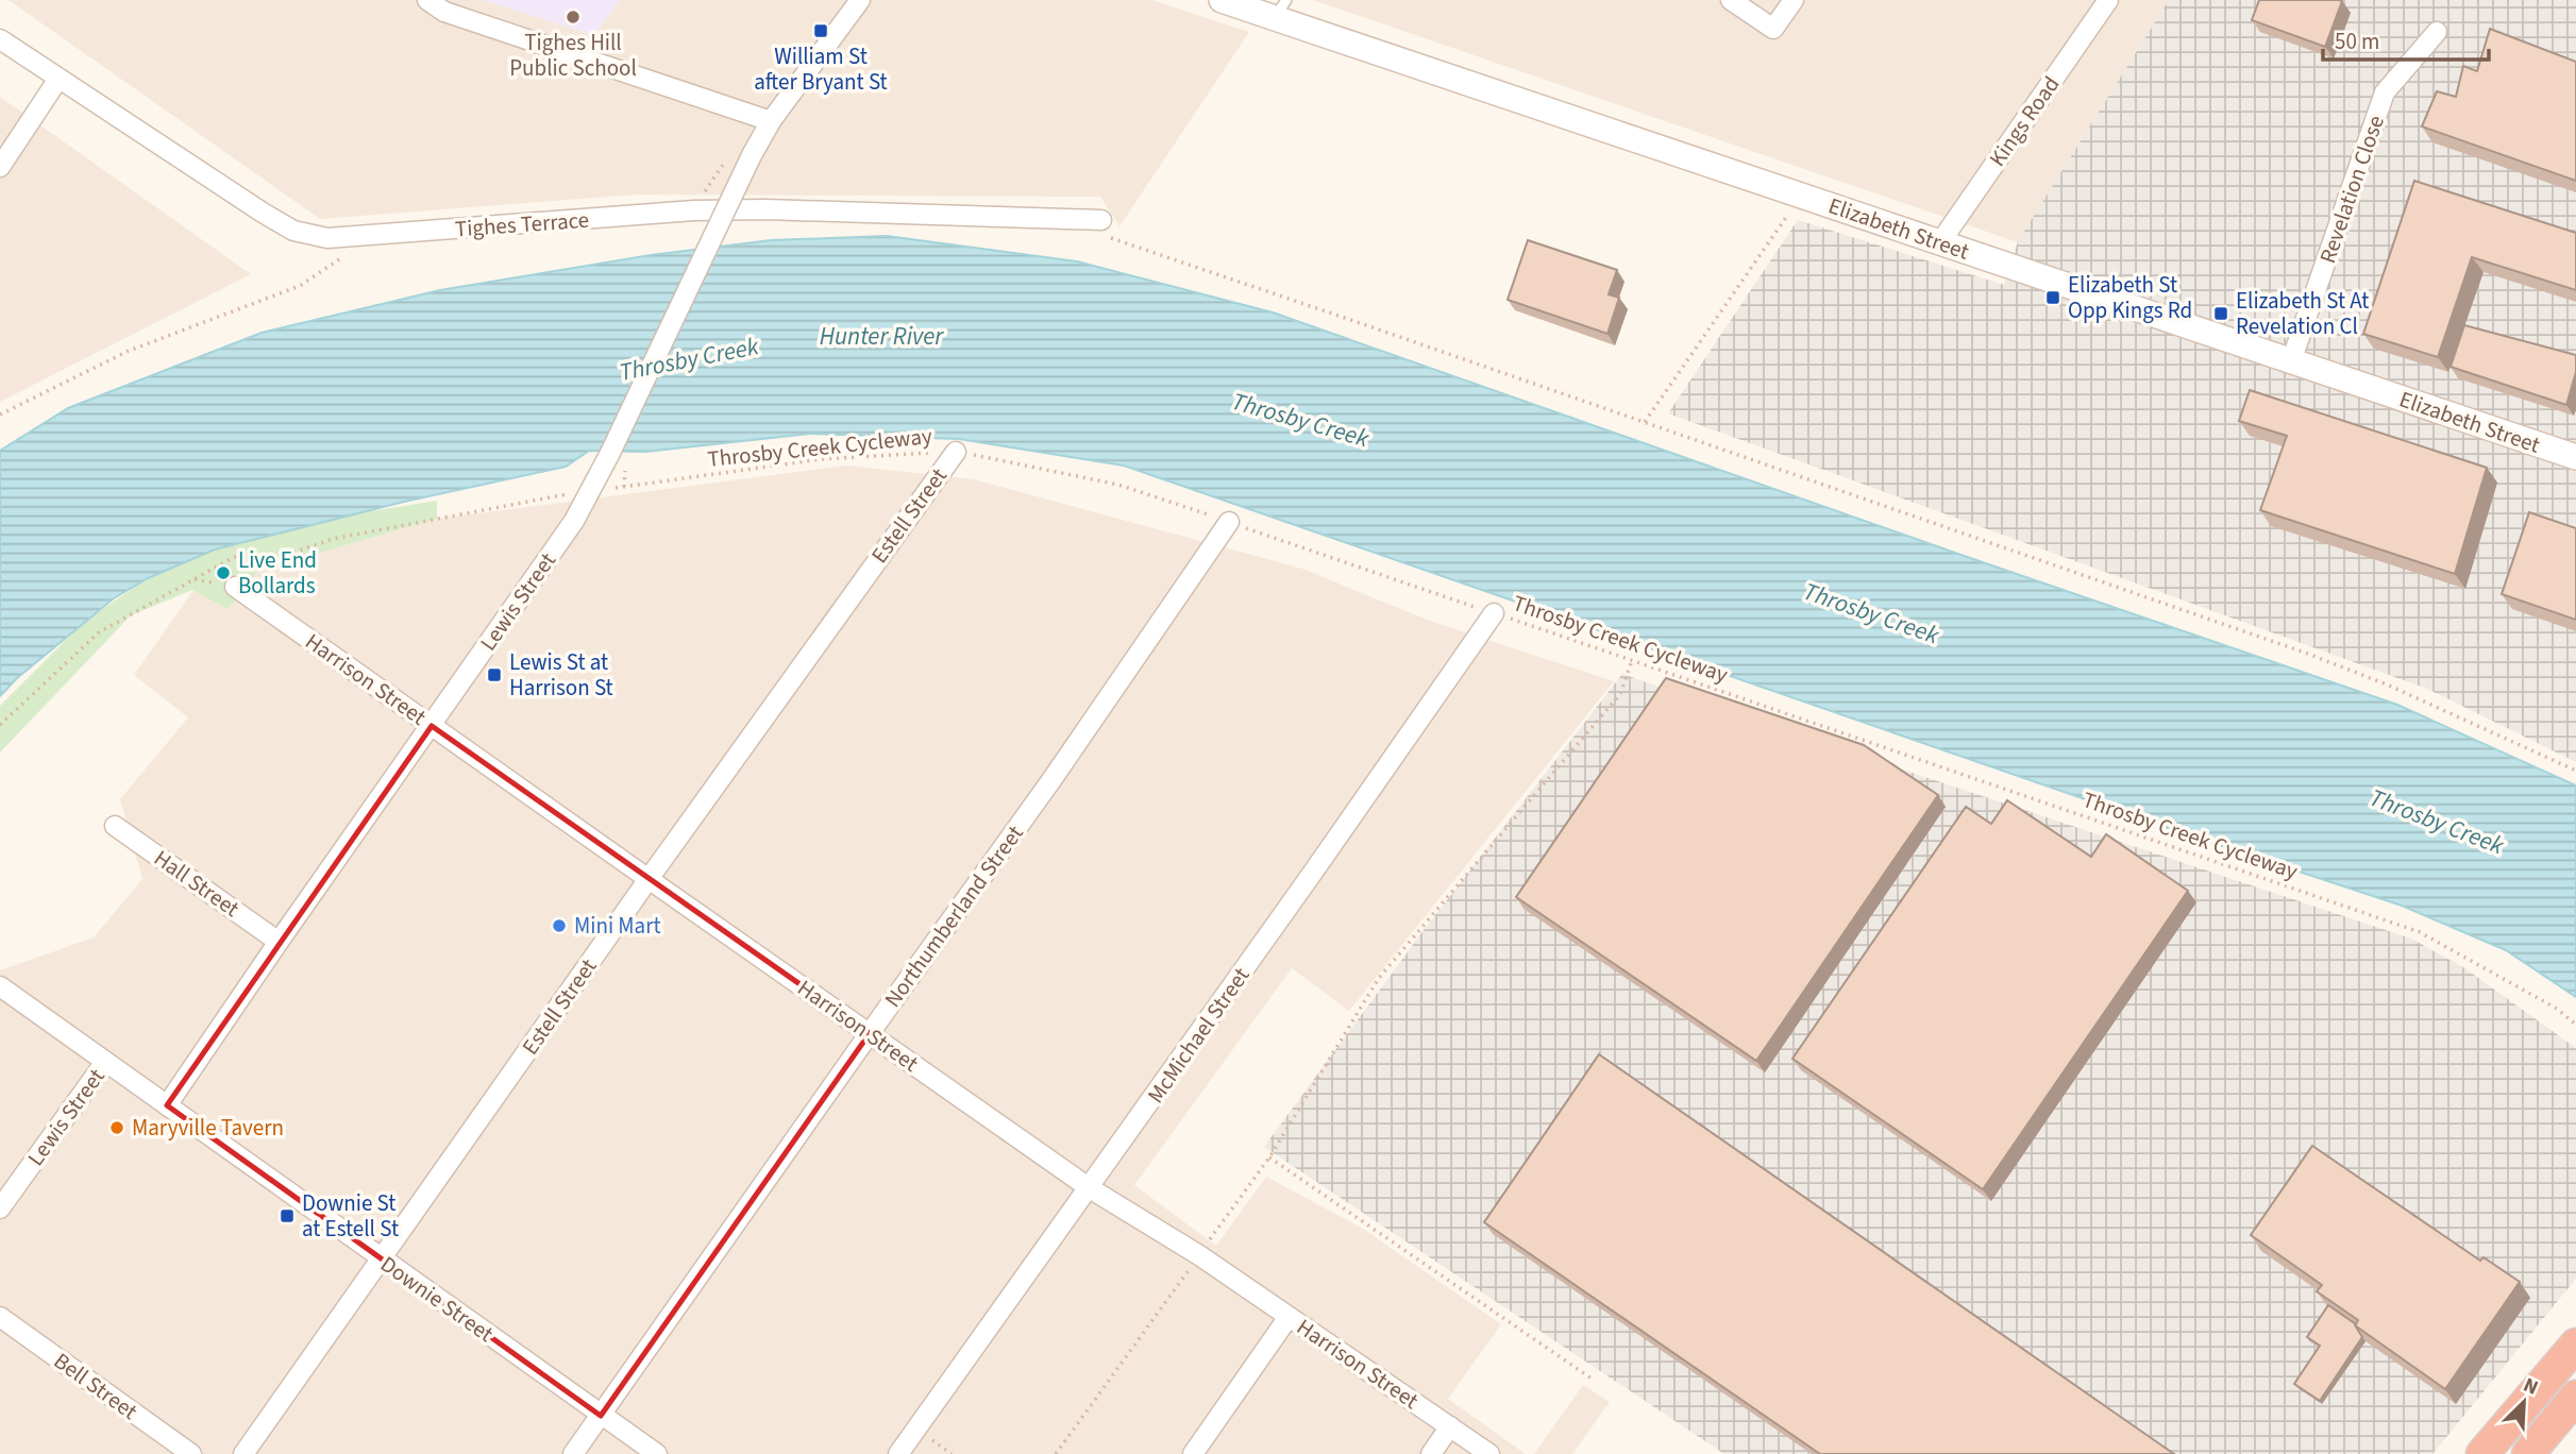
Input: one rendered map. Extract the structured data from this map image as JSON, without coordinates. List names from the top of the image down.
{
  "streets": {
    "main road": ["Elizabeth Street"],
    "street": [
      "Kings Road",
      "Revelation Close",
      "Tighes Terrace",
      "Estell Street",
      "Lewis Street",
      "Harrison Street",
      "Hall Street",
      "Northumberland Street",
      "McMichael Street",
      "Downie Street",
      "Bell Street"
    ],
    "path": ["Throsby Creek Cycleway"]
  },
  "crossings": [
    ["Kings Road", "Elizabeth Street"],
    ["Revelation Close", "Elizabeth Street"],
    ["Throsby Creek Cycleway", "Estell Street"],
    ["Throsby Creek Cycleway", "Northumberland Street"],
    ["Throsby Creek Cycleway", "McMichael Street"],
    ["Estell Street", "Harrison Street"],
    ["Estell Street", "Downie Street"],
    ["Lewis Street", "Harrison Street"],
    ["Lewis Street", "Hall Street"],
    ["Lewis Street", "Downie Street"],
    ["Harrison Street", "Northumberland Street"],
    ["Harrison Street", "McMichael Street"],
    ["Northumberland Street", "Downie Street"]
  ],
  "water": ["Hunter River", "Throsby Creek"],
  "places": {
    "other": [
      "Tighes Hill Public School",
      "Live End Bollards",
      "Mini Mart",
      "Maryville Tavern"
    ],
    "transit": [
      "William St after Bryant St",
      "Elizabeth St Opp Kings Rd",
      "Elizabeth St At Revelation Cl",
      "Lewis St at Harrison St",
      "Downie St at Estell St"
    ]
  },
  "scale_bar": "50 m",
  "north": "top right"
}
